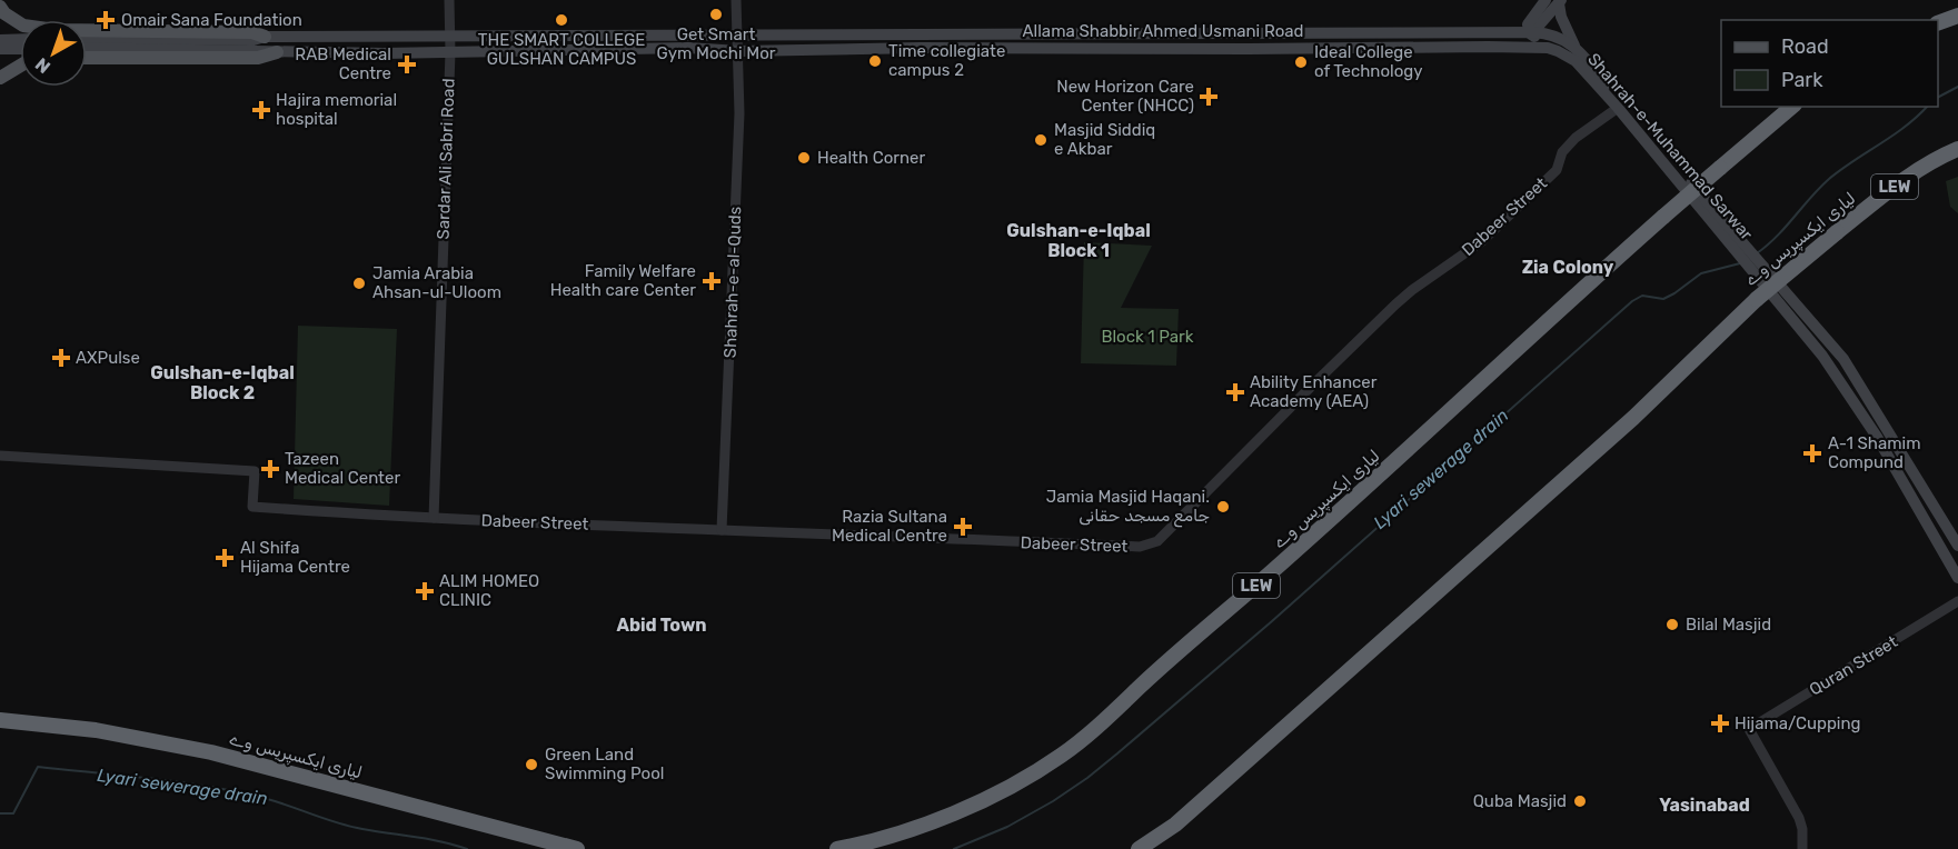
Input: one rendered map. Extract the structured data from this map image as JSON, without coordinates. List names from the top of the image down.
{
  "streets": {
    "highway": ["LEW", "لیاری ایکسپریس وے"],
    "main road": ["Allama Shabbir Ahmed Usmani Road", "Shahrah-e-Muhammad Sarwar"],
    "street": [
      "Sardar Ali Sabri Road",
      "Dabeer Street",
      "Shahrah-e-al-Quds",
      "Quran Street"
    ]
  },
  "crossings": [
    ["Allama Shabbir Ahmed Usmani Road", "Shahrah-e-Muhammad Sarwar"],
    ["Allama Shabbir Ahmed Usmani Road", "Sardar Ali Sabri Road"],
    ["Allama Shabbir Ahmed Usmani Road", "Shahrah-e-al-Quds"],
    ["Shahrah-e-Muhammad Sarwar", "Dabeer Street"],
    ["Sardar Ali Sabri Road", "Dabeer Street"],
    ["Dabeer Street", "Shahrah-e-al-Quds"]
  ],
  "districts": [
    "Gulshan-e-Iqbal Block 1",
    "Zia Colony",
    "Gulshan-e-Iqbal Block 2",
    "Abid Town",
    "Yasinabad"
  ],
  "water": ["Lyari sewerage drain"],
  "parks": ["Block 1 Park"],
  "places": {
    "other": [
      "Get Smart Gym Mochi Mor",
      "THE SMART COLLEGE GULSHAN CAMPUS",
      "Time collegiate campus 2",
      "Ideal College of Technology",
      "Masjid Siddiq e Akbar",
      "Health Corner",
      "Jamia Arabia Ahsan-ul-Uloom",
      "Jamia Masjid Haqani. جامع مسجد حقانی",
      "Bilal Masjid",
      "Green Land Swimming Pool",
      "Quba Masjid"
    ],
    "health": [
      "Omair Sana Foundation",
      "RAB Medical Centre",
      "New Horizon Care Center (NHCC)",
      "Hajira memorial hospital",
      "Family Welfare Health care Center",
      "AXPulse",
      "Ability Enhancer Academy (AEA)",
      "A-1 Shamim Compund",
      "Tazeen Medical Center",
      "Razia Sultana Medical Centre",
      "Al Shifa Hijama Centre",
      "ALIM HOMEO CLINIC",
      "Hijama/Cupping"
    ]
  },
  "legend": ["Road", "Park"],
  "north": "bottom left"
}
